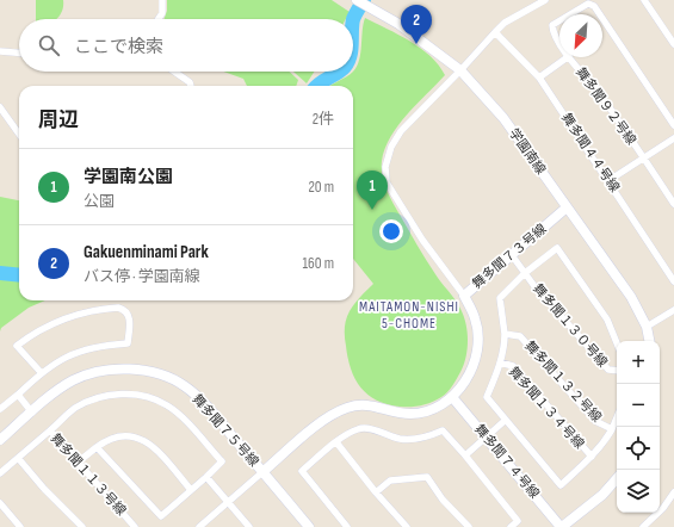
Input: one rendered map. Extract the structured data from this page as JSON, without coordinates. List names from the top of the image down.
{
  "streets": {
    "street": [
      "舞多聞９２号線",
      "学園南線",
      "舞多聞４４号線",
      "舞多聞７３号線",
      "舞多聞１３０号線",
      "舞多聞１３２号線",
      "舞多聞１３４号線",
      "舞多聞７５号線",
      "舞多聞７４号線",
      "舞多聞１１３号線"
    ]
  },
  "crossings": [
    ["学園南線", "舞多聞７３号線"],
    ["舞多聞７３号線", "舞多聞１３０号線"],
    ["舞多聞７３号線", "舞多聞７５号線"],
    ["舞多聞７３号線", "舞多聞７４号線"]
  ],
  "districts": ["MAITAMON-NISHI 5-CHOME"],
  "north": "bottom left",
  "page": {
    "pins": ["2", "1"],
    "search": "ここで検索",
    "heading": ["周辺", "2件"],
    "list": [
      {
        "mark": "1",
        "name": "学園南公園",
        "note": "公園",
        "value": "20 m"
      },
      {
        "mark": "2",
        "name": "Gakuenminami Park",
        "note": "バス停 · 学園南線",
        "value": "160 m"
      }
    ],
    "map_buttons": ["+", "−"]
  }
}
